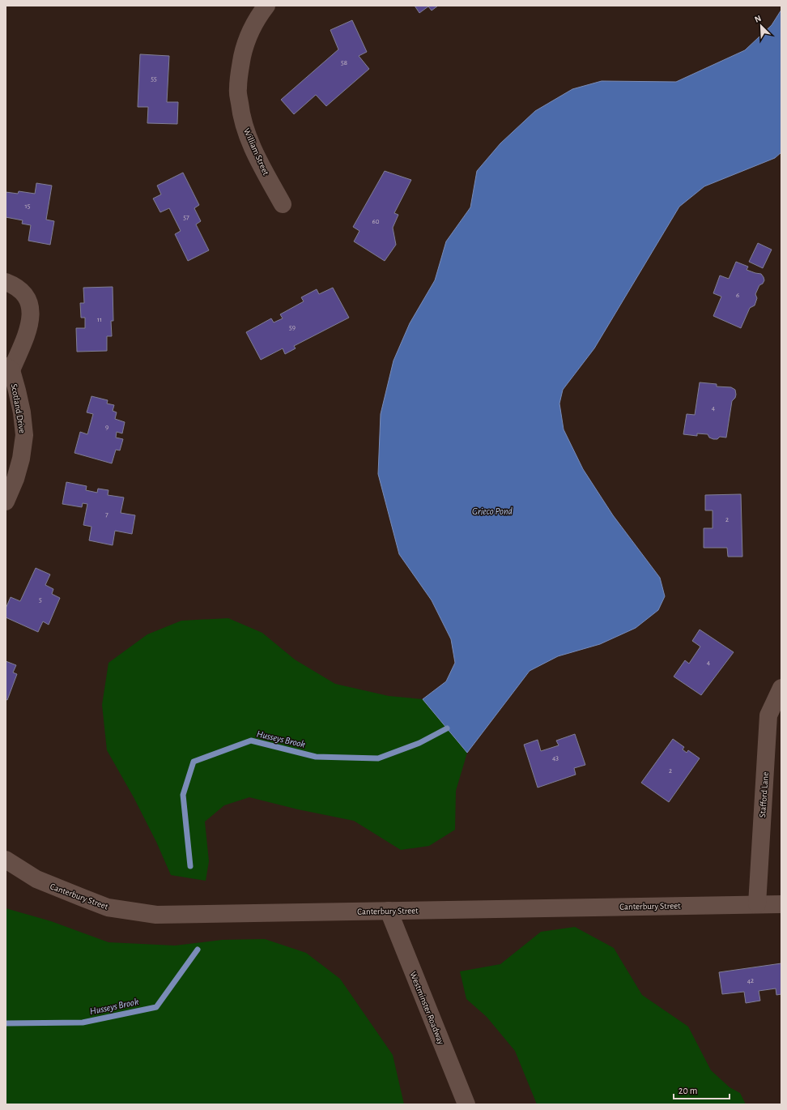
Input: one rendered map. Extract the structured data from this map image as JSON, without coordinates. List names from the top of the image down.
{
  "streets": {
    "street": [
      "William Street",
      "Scotland Drive",
      "Stafford Lane",
      "Canterbury Street",
      "Westminster Roadway"
    ]
  },
  "crossings": [
    ["Stafford Lane", "Canterbury Street"],
    ["Canterbury Street", "Westminster Roadway"]
  ],
  "water": ["Grieco Pond", "Husseys Brook"],
  "house_numbers": [
    "58",
    "55",
    "15",
    "57",
    "60",
    "6",
    "11",
    "59",
    "4",
    "9",
    "7",
    "2",
    "5",
    "4",
    "43",
    "2",
    "42"
  ],
  "scale_bar": "20 m",
  "north": "top left"
}
